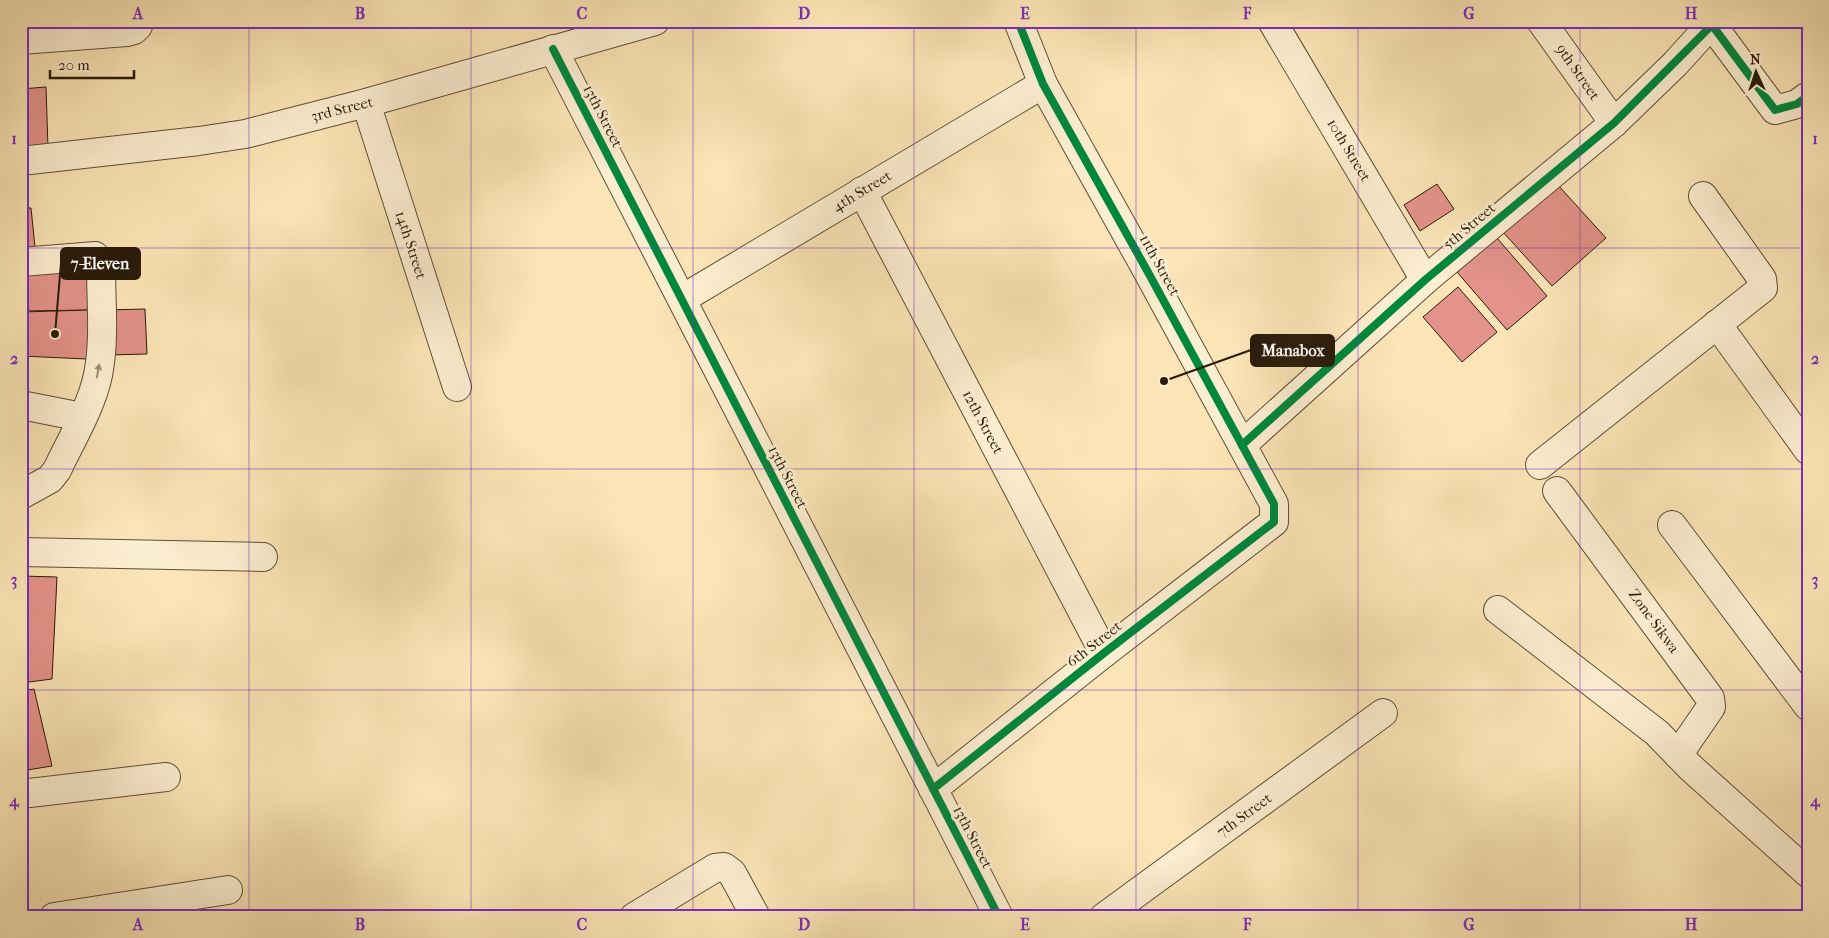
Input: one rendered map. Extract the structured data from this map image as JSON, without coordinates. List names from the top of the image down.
{
  "streets": {
    "street": [
      "9th Street",
      "3rd Street",
      "13th Street",
      "10th Street",
      "4th Street",
      "5th Street",
      "14th Street",
      "11th Street",
      "12th Street",
      "Zone Sikwa",
      "6th Street",
      "7th Street"
    ]
  },
  "crossings": [
    ["9th Street", "5th Street"],
    ["3rd Street", "13th Street"],
    ["3rd Street", "14th Street"],
    ["13th Street", "4th Street"],
    ["13th Street", "6th Street"],
    ["10th Street", "5th Street"],
    ["4th Street", "11th Street"],
    ["4th Street", "12th Street"],
    ["5th Street", "11th Street"],
    ["11th Street", "6th Street"],
    ["12th Street", "6th Street"]
  ],
  "places": ["7-Eleven", "Manabox"],
  "scale_bar": "20 m",
  "north": "top",
  "grid": {
    "columns": [
      "A",
      "B",
      "C",
      "D",
      "E",
      "F",
      "G",
      "H"
    ],
    "rows": [
      "1",
      "2",
      "3",
      "4"
    ]
  }
}
